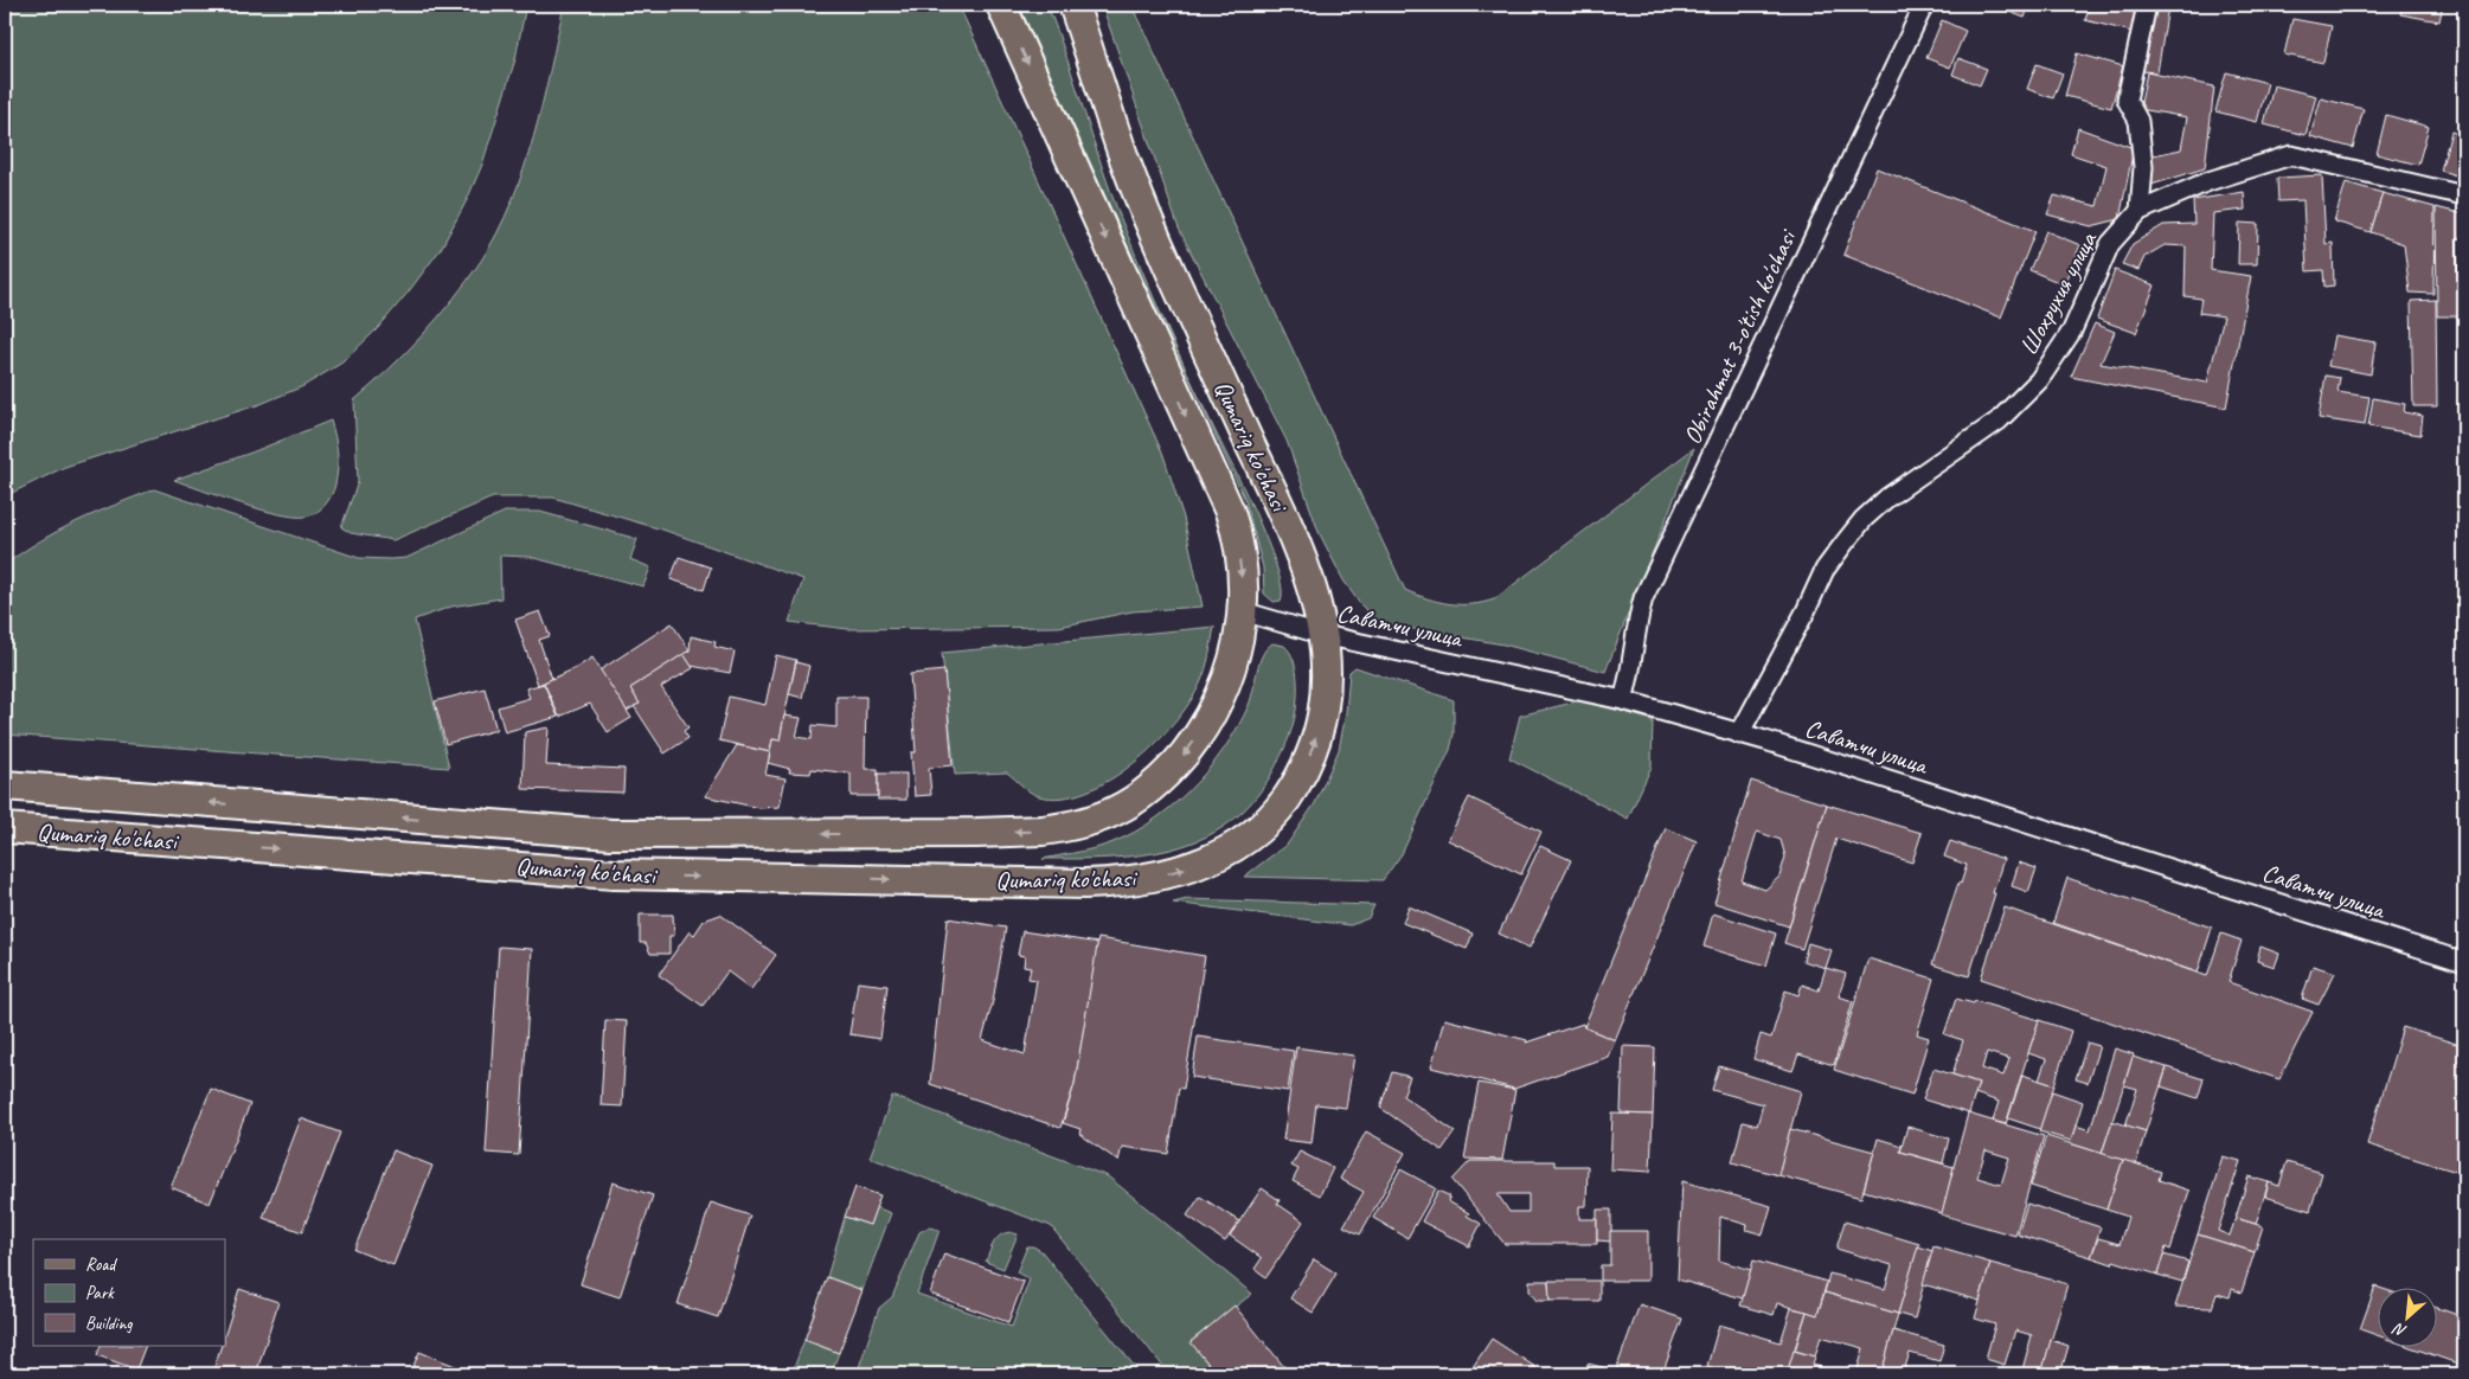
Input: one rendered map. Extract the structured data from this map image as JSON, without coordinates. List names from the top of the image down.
{
  "streets": {
    "main road": ["Qumariq ko'chasi"],
    "street": ["Шохрухия улица", "Obirahmat 3-o'tish ko'chasi", "Саватчи улица"]
  },
  "crossings": [
    ["Шохрухия улица", "Саватчи улица"],
    ["Obirahmat 3-o'tish ko'chasi", "Саватчи улица"],
    ["Qumariq ko'chasi", "Саватчи улица"]
  ],
  "legend": ["Road", "Park", "Building"],
  "north": "bottom left"
}
